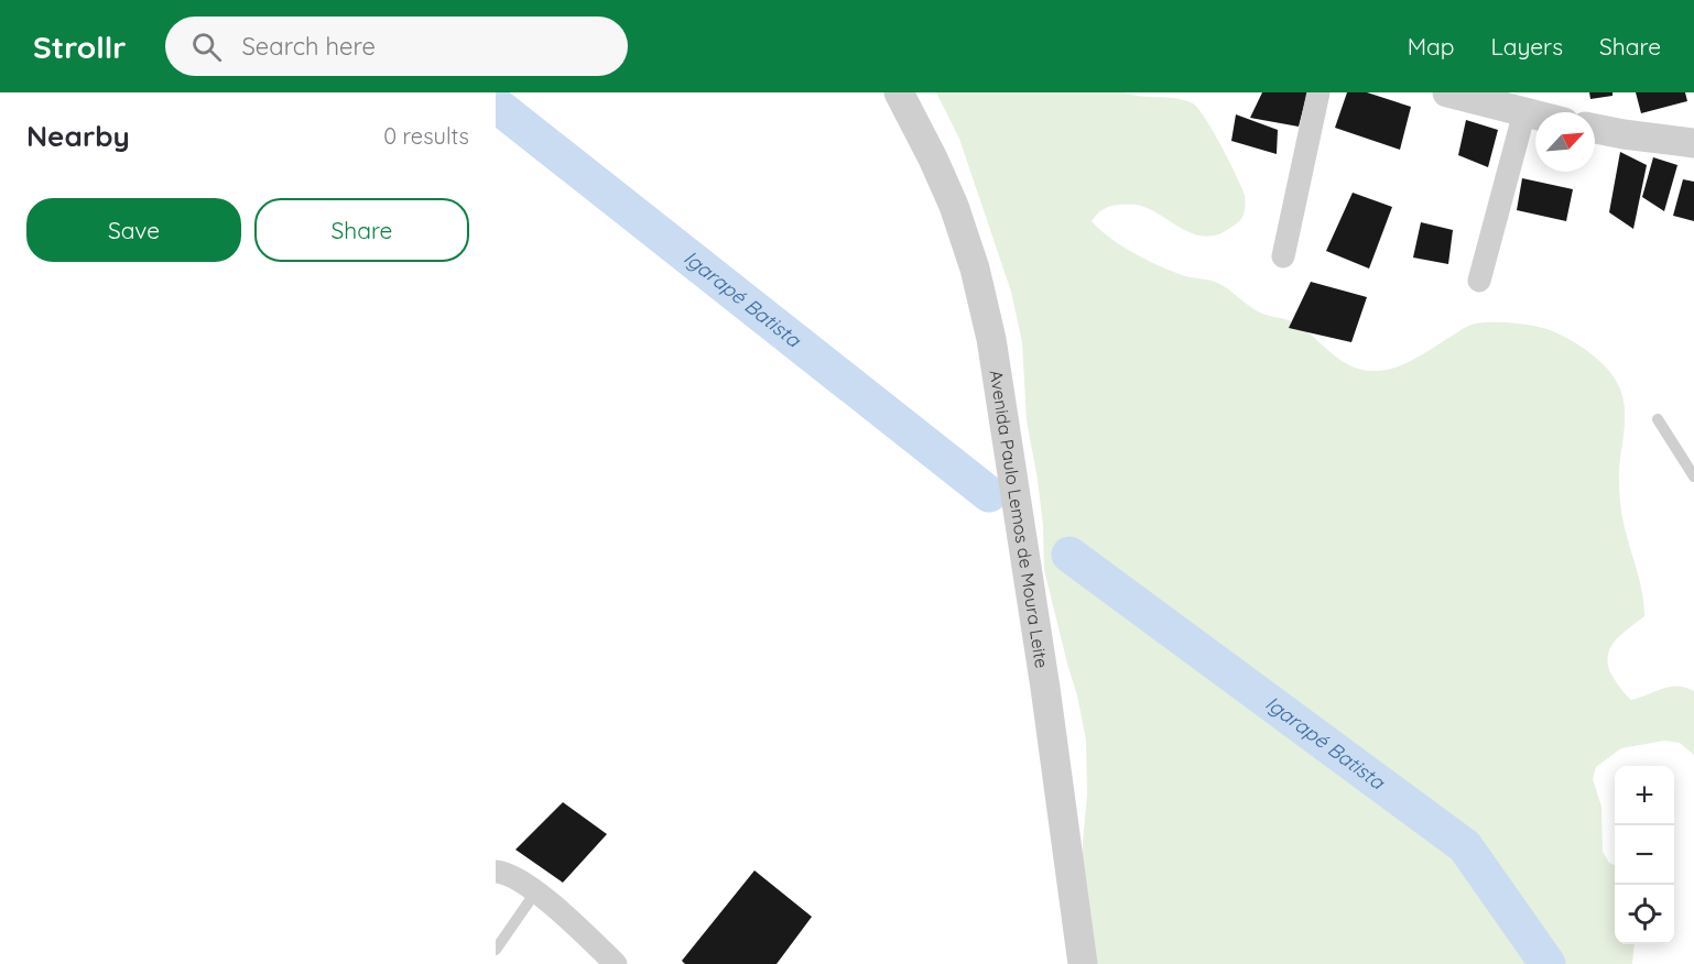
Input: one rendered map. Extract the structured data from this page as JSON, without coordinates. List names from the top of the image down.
{
  "streets": {
    "street": ["Avenida Paulo Lemos de Moura Leite"]
  },
  "water": ["Igarapé Batista"],
  "north": "top right",
  "page": {
    "header": "Strollr",
    "search": "Search here",
    "nav": ["Map", "Layers", "Share"],
    "heading": ["Nearby", "0 results"],
    "buttons": ["Save", "Share"],
    "map_buttons": ["+", "−"]
  }
}
